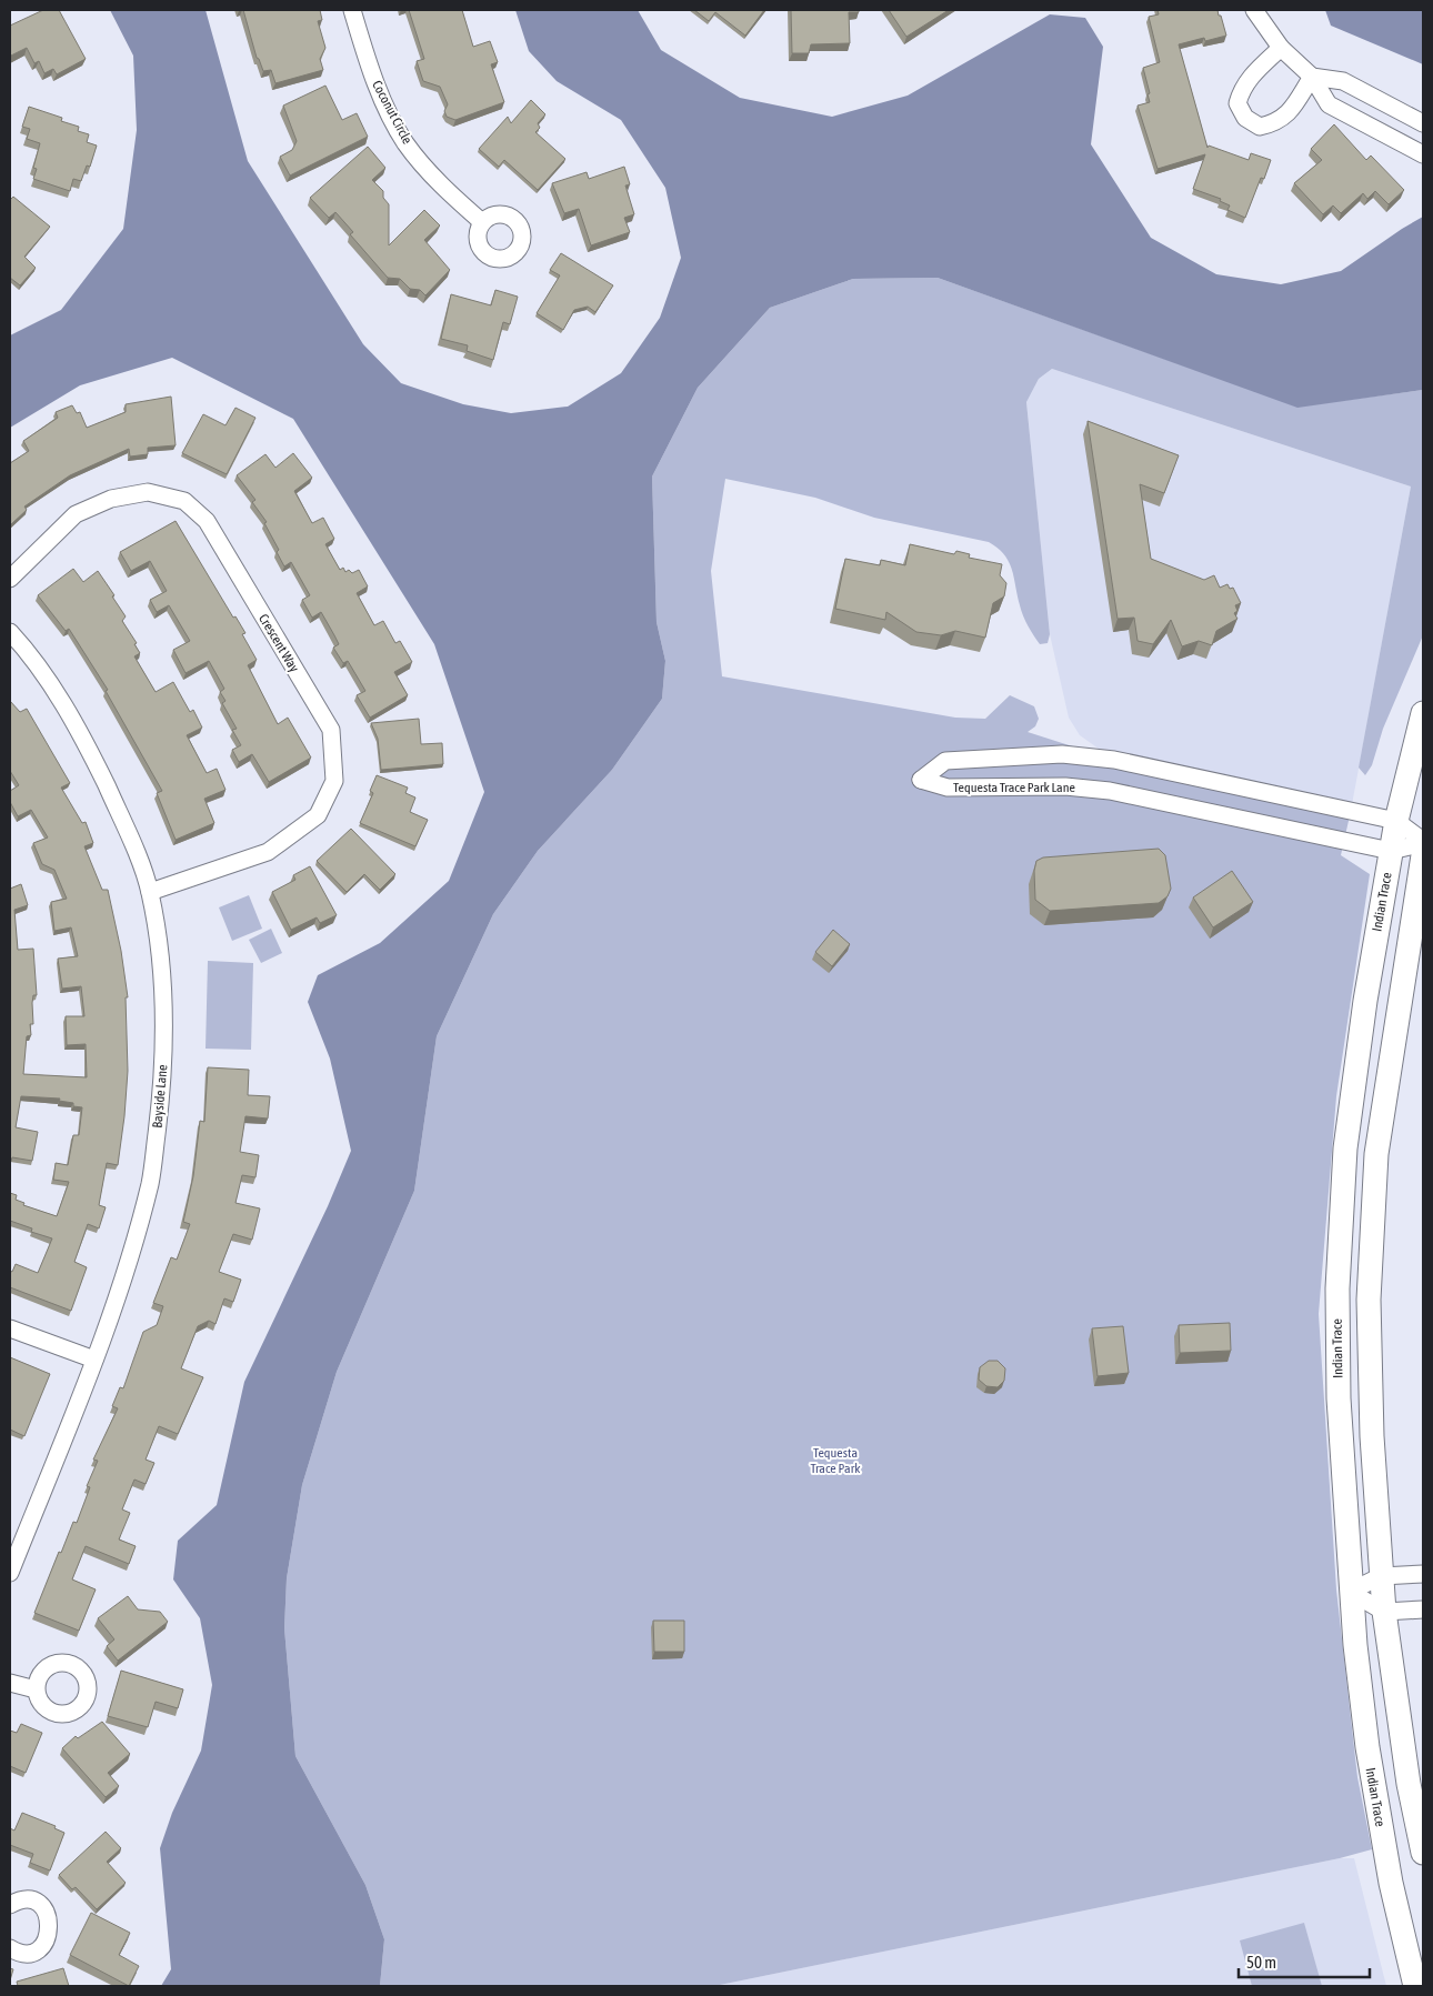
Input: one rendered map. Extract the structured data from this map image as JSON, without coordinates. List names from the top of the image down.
{
  "streets": {
    "main road": ["Indian Trace"],
    "street": [
      "Coconut Circle",
      "Crescent Way",
      "Tequesta Trace Park Lane",
      "Bayside Lane"
    ]
  },
  "crossings": [
    ["Crescent Way", "Bayside Lane"],
    ["Tequesta Trace Park Lane", "Indian Trace"]
  ],
  "parks": ["Tequesta Trace Park"],
  "scale_bar": "50 m"
}
